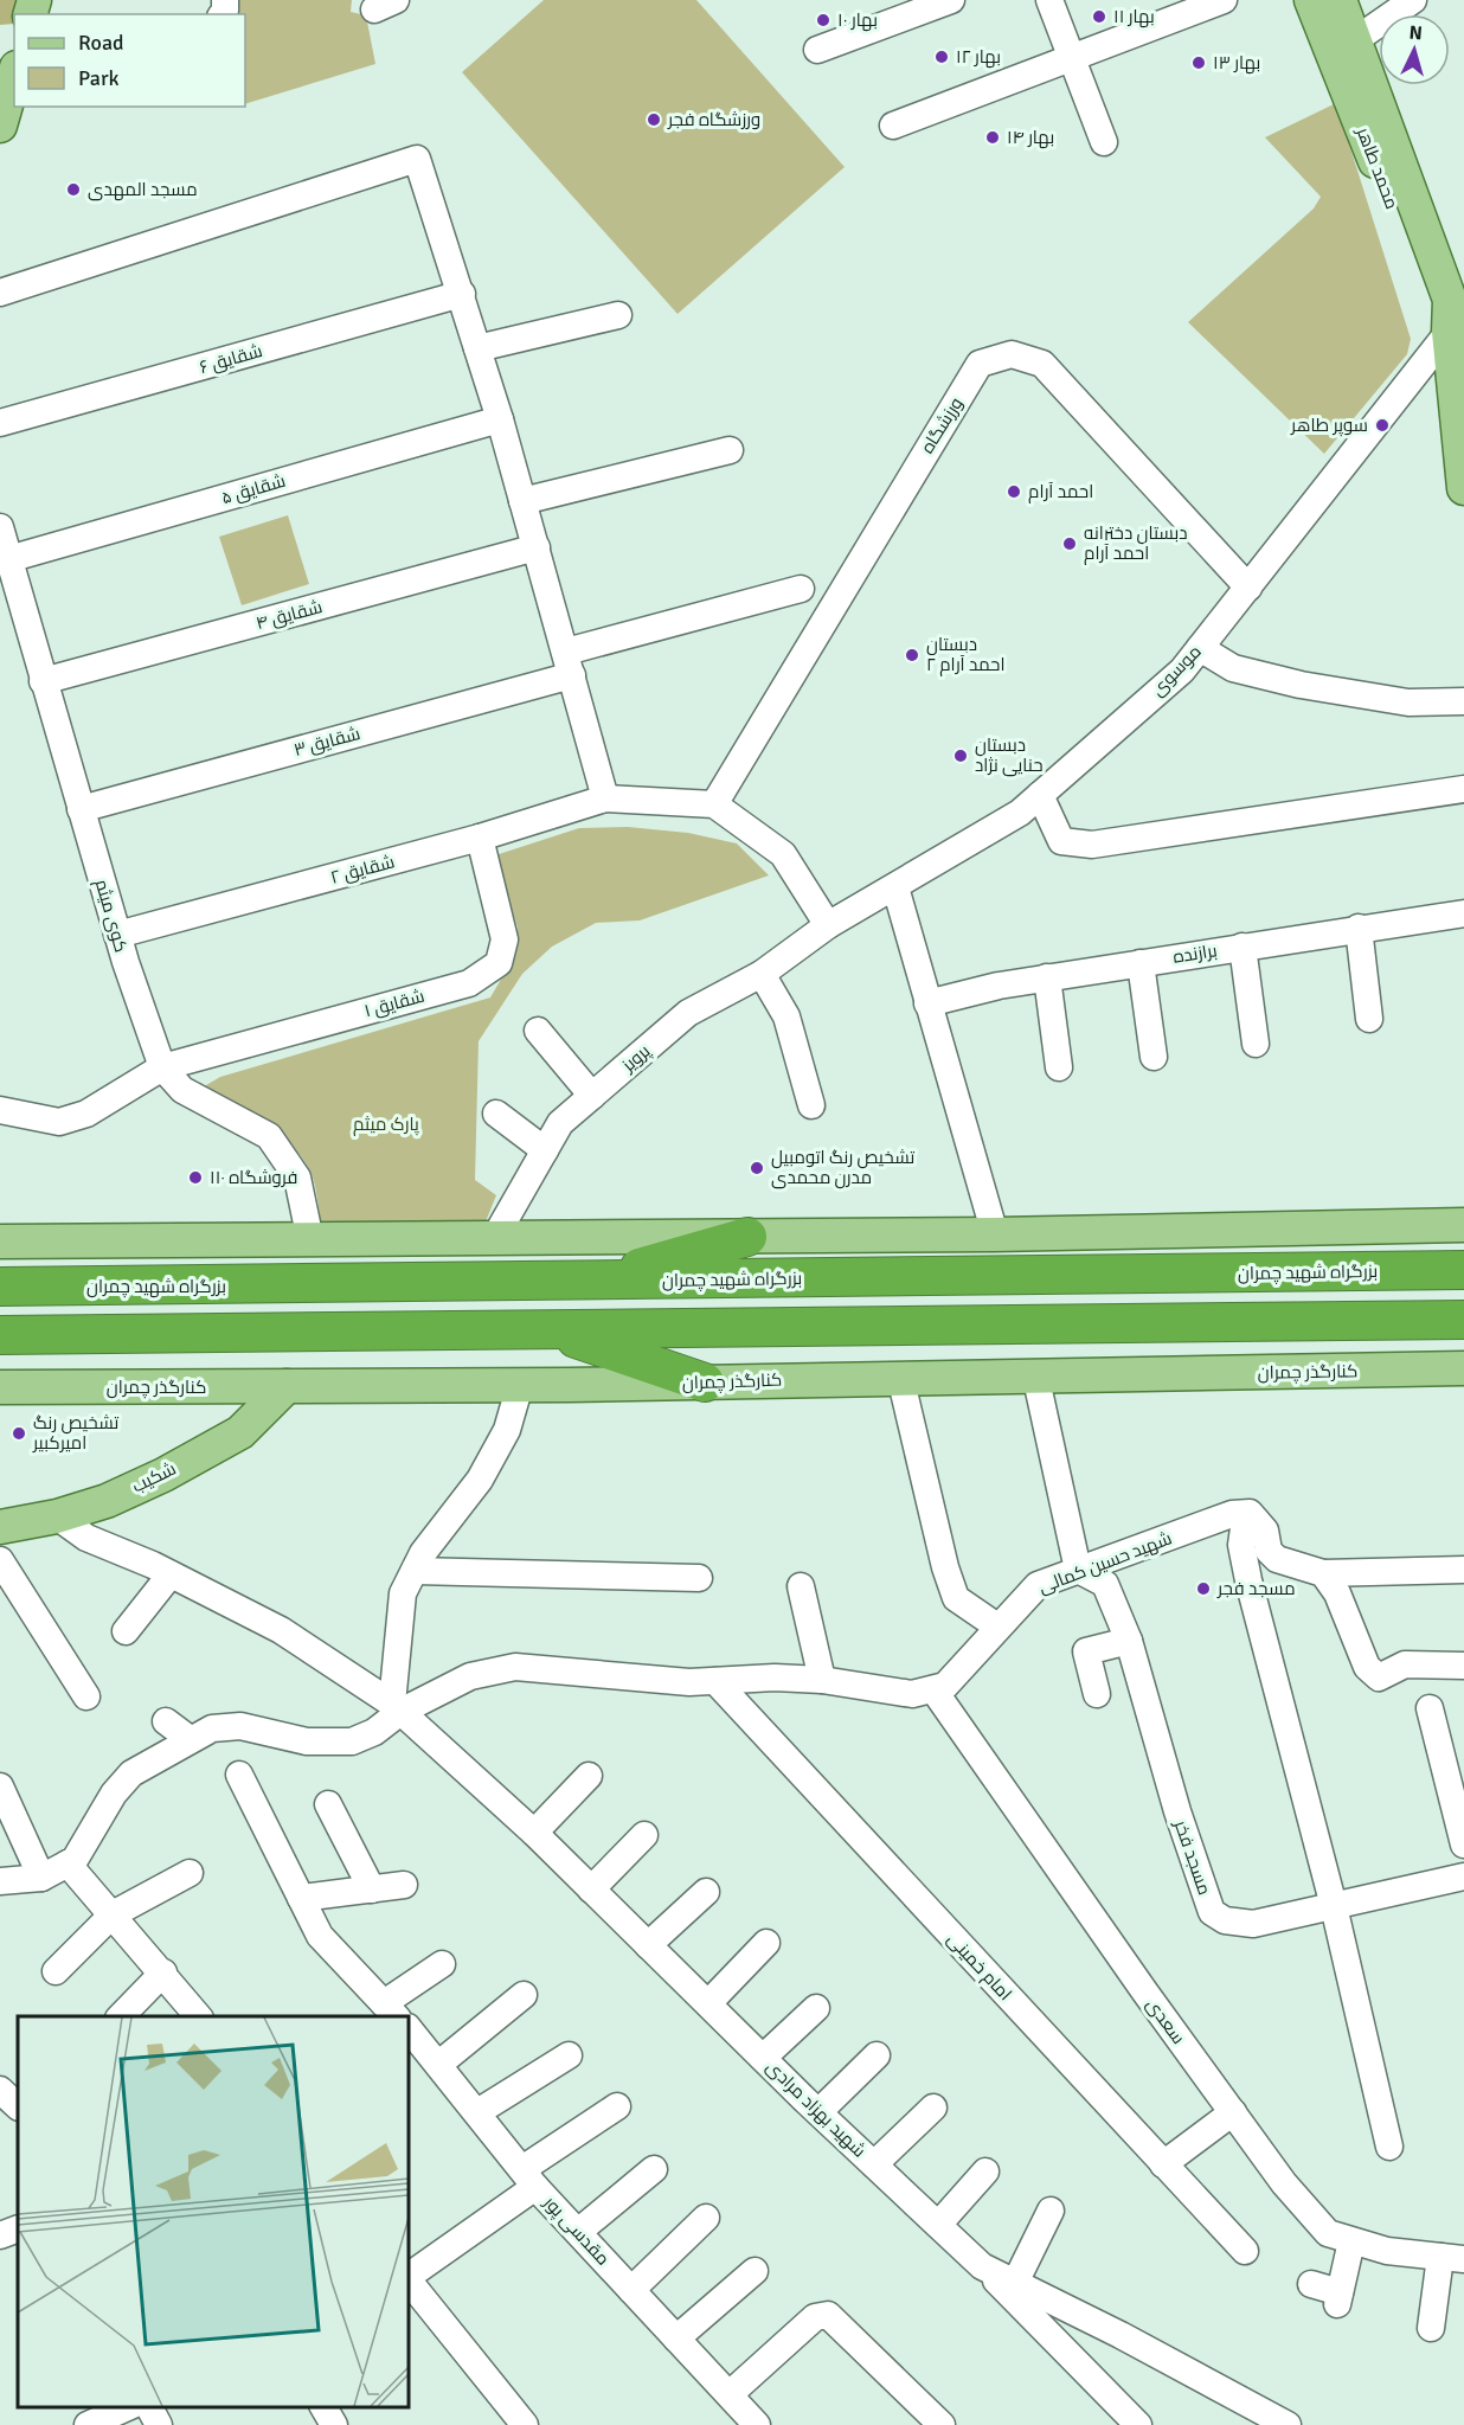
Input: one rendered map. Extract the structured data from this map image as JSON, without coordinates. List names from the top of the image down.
{
  "streets": {
    "highway": ["بزرگراه شهید چمران"],
    "main road": ["محمد طاهر", "کنارگذر چمران", "شکیب"],
    "street": [
      "شقایق ۶",
      "ورزشگاه",
      "شقایق ۵",
      "شقایق ۴",
      "موسوی",
      "شقایق ۳",
      "شقایق ۲",
      "کوی میثم",
      "برازنده",
      "شقایق ۱",
      "پرویز",
      "شهید حسین کمالی",
      "مسجد فخر",
      "امام خمینی",
      "سعدی",
      "شهید بهزاد مرادی",
      "مقدسی پور"
    ]
  },
  "crossings": [
    ["محمد طاهر", "موسوی"],
    ["ورزشگاه", "موسوی"],
    ["شقایق ۵", "کوی میثم"],
    ["شقایق ۴", "کوی میثم"],
    ["موسوی", "پرویز"],
    ["شقایق ۳", "کوی میثم"],
    ["شقایق ۲", "کوی میثم"],
    ["شقایق ۲", "شقایق ۱"],
    ["کوی میثم", "شقایق ۱"],
    ["کنارگذر چمران", "شکیب"],
    ["شکیب", "شهید بهزاد مرادی"],
    ["شهید حسین کمالی", "مسجد فخر"],
    ["شهید حسین کمالی", "سعدی"]
  ],
  "parks": ["پارک میثم"],
  "places": [
    "بهار ۱۱",
    "بهار ۱۰",
    "بهار ۱۲",
    "بهار ۱۳",
    "ورزشگاه فجر",
    "بهار ۱۴",
    "مسجد المهدی",
    "سوپر طاهر",
    "احمد آرام",
    "دبستان دخترانه احمد آرام",
    "دبستان احمد آرام ۲",
    "دبستان حنایی نژاد",
    "تشخیص رنگ اتومبیل مدرن محمدی",
    "فروشگاه ۱۱۰",
    "تشخیص رنگ امیرکبیر",
    "مسجد فجر"
  ],
  "legend": ["Road", "Park"],
  "north": "top"
}
